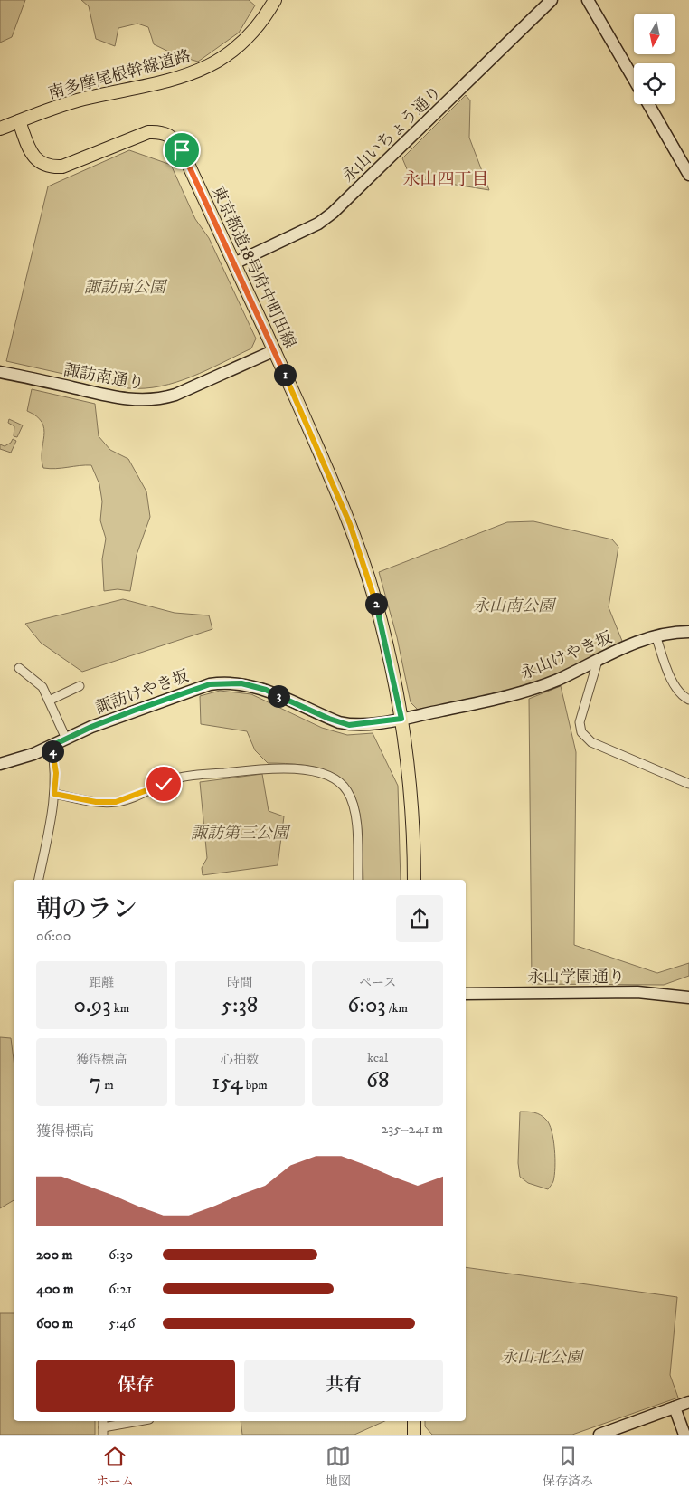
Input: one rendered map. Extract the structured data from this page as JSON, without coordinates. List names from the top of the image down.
{
  "streets": {
    "main road": ["南多摩尾根幹線道路", "東京都道18号府中町田線"],
    "street": [
      "永山いちょう通り",
      "諏訪南通り",
      "永山けやき坂",
      "諏訪けやき坂",
      "永山学園通り"
    ]
  },
  "crossings": [
    ["南多摩尾根幹線道路", "東京都道18号府中町田線"],
    ["永山いちょう通り", "東京都道18号府中町田線"],
    ["東京都道18号府中町田線", "諏訪南通り"],
    ["東京都道18号府中町田線", "永山けやき坂"],
    ["東京都道18号府中町田線", "諏訪けやき坂"],
    ["永山けやき坂", "諏訪けやき坂"]
  ],
  "districts": ["永山四丁目"],
  "parks": [
    "諏訪南公園",
    "永山南公園",
    "諏訪第三公園",
    "永山北公園"
  ],
  "north": "bottom",
  "page": {
    "pins": [
      "1",
      "2",
      "3",
      "4"
    ],
    "heading": ["朝のラン", "06:00"],
    "stats": [
      ["距離", "0.93 km"],
      ["時間", "5:38"],
      ["ペース", "6:03 /km"],
      ["獲得標高", "7 m"],
      ["心拍数", "154 bpm"],
      ["kcal", "68"]
    ],
    "chart": ["獲得標高", "235–241 m"],
    "list": [
      {
        "name": "200 m",
        "note": "6:30"
      },
      {
        "name": "400 m",
        "note": "6:21"
      },
      {
        "name": "600 m",
        "note": "5:46"
      }
    ],
    "buttons": ["保存", "共有"],
    "tabs": ["ホーム", "地図", "保存済み"]
  }
}
